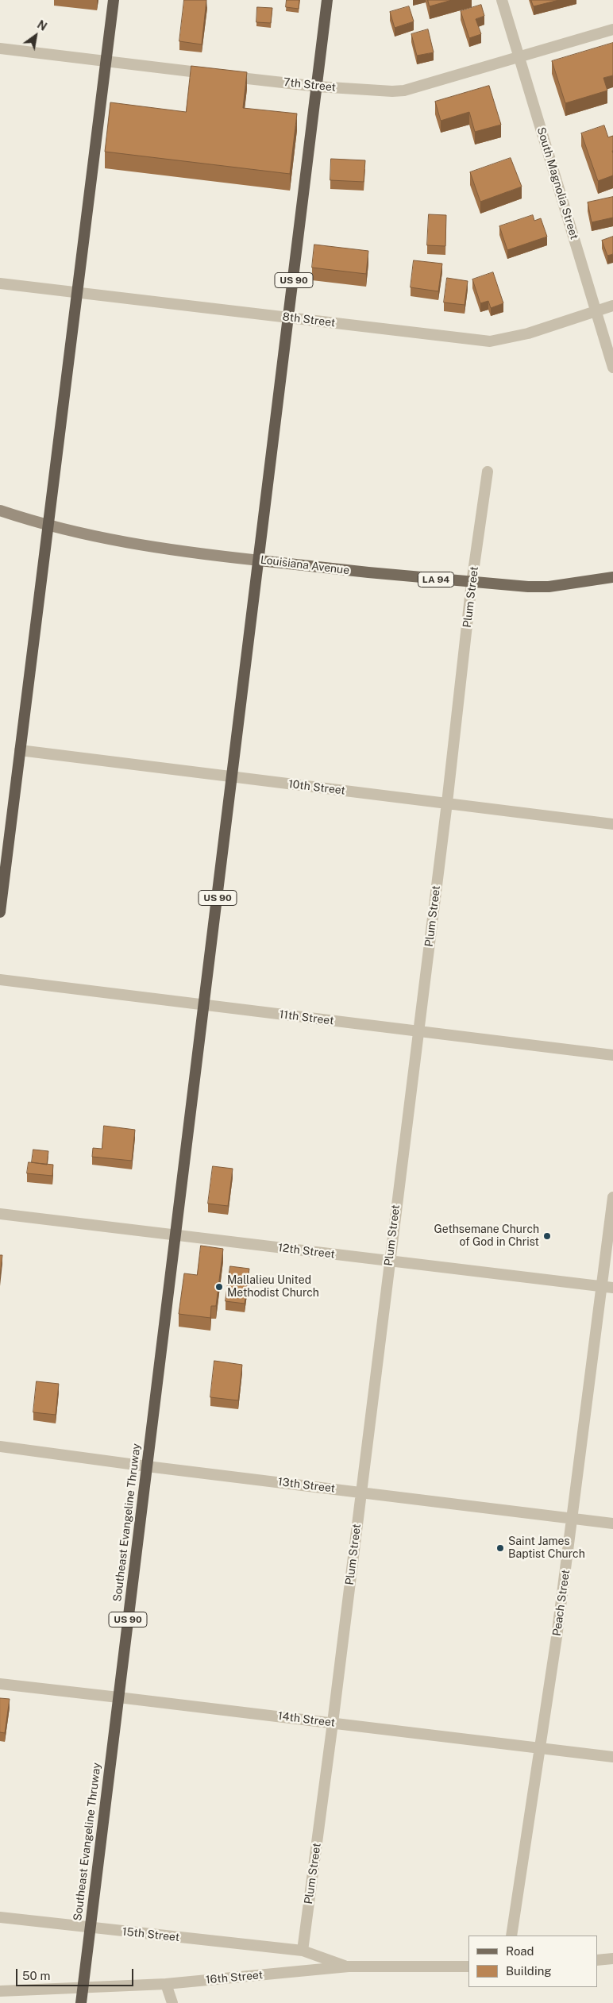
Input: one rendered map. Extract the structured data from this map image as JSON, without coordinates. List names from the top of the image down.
{
  "streets": {
    "highway": ["US 90", "Southeast Evangeline Thruway"],
    "main road": ["Louisiana Avenue", "LA 94"],
    "street": [
      "7th Street",
      "South Magnolia Street",
      "8th Street",
      "Plum Street",
      "10th Street",
      "11th Street",
      "12th Street",
      "13th Street",
      "Peach Street",
      "14th Street",
      "15th Street",
      "16th Street"
    ]
  },
  "crossings": [
    ["7th Street", "South Magnolia Street"],
    ["7th Street", "US 90"],
    ["South Magnolia Street", "8th Street"],
    ["US 90", "8th Street"],
    ["US 90", "Louisiana Avenue"],
    ["US 90", "10th Street"],
    ["US 90", "11th Street"],
    ["US 90", "12th Street"],
    ["US 90", "Southeast Evangeline Thruway"],
    ["Louisiana Avenue", "Plum Street"],
    ["Plum Street", "10th Street"],
    ["Plum Street", "11th Street"],
    ["Plum Street", "12th Street"],
    ["Plum Street", "13th Street"],
    ["Plum Street", "14th Street"],
    ["Plum Street", "15th Street"],
    ["12th Street", "Southeast Evangeline Thruway"],
    ["12th Street", "Peach Street"],
    ["13th Street", "Southeast Evangeline Thruway"],
    ["13th Street", "Peach Street"],
    ["Southeast Evangeline Thruway", "14th Street"],
    ["Southeast Evangeline Thruway", "15th Street"],
    ["Southeast Evangeline Thruway", "16th Street"],
    ["Peach Street", "14th Street"]
  ],
  "places": ["Gethsemane Church of God in Christ", "Mallalieu United Methodist Church", "Saint James Baptist Church"],
  "legend": ["Road", "Building"],
  "scale_bar": "50 m",
  "north": "top right"
}
